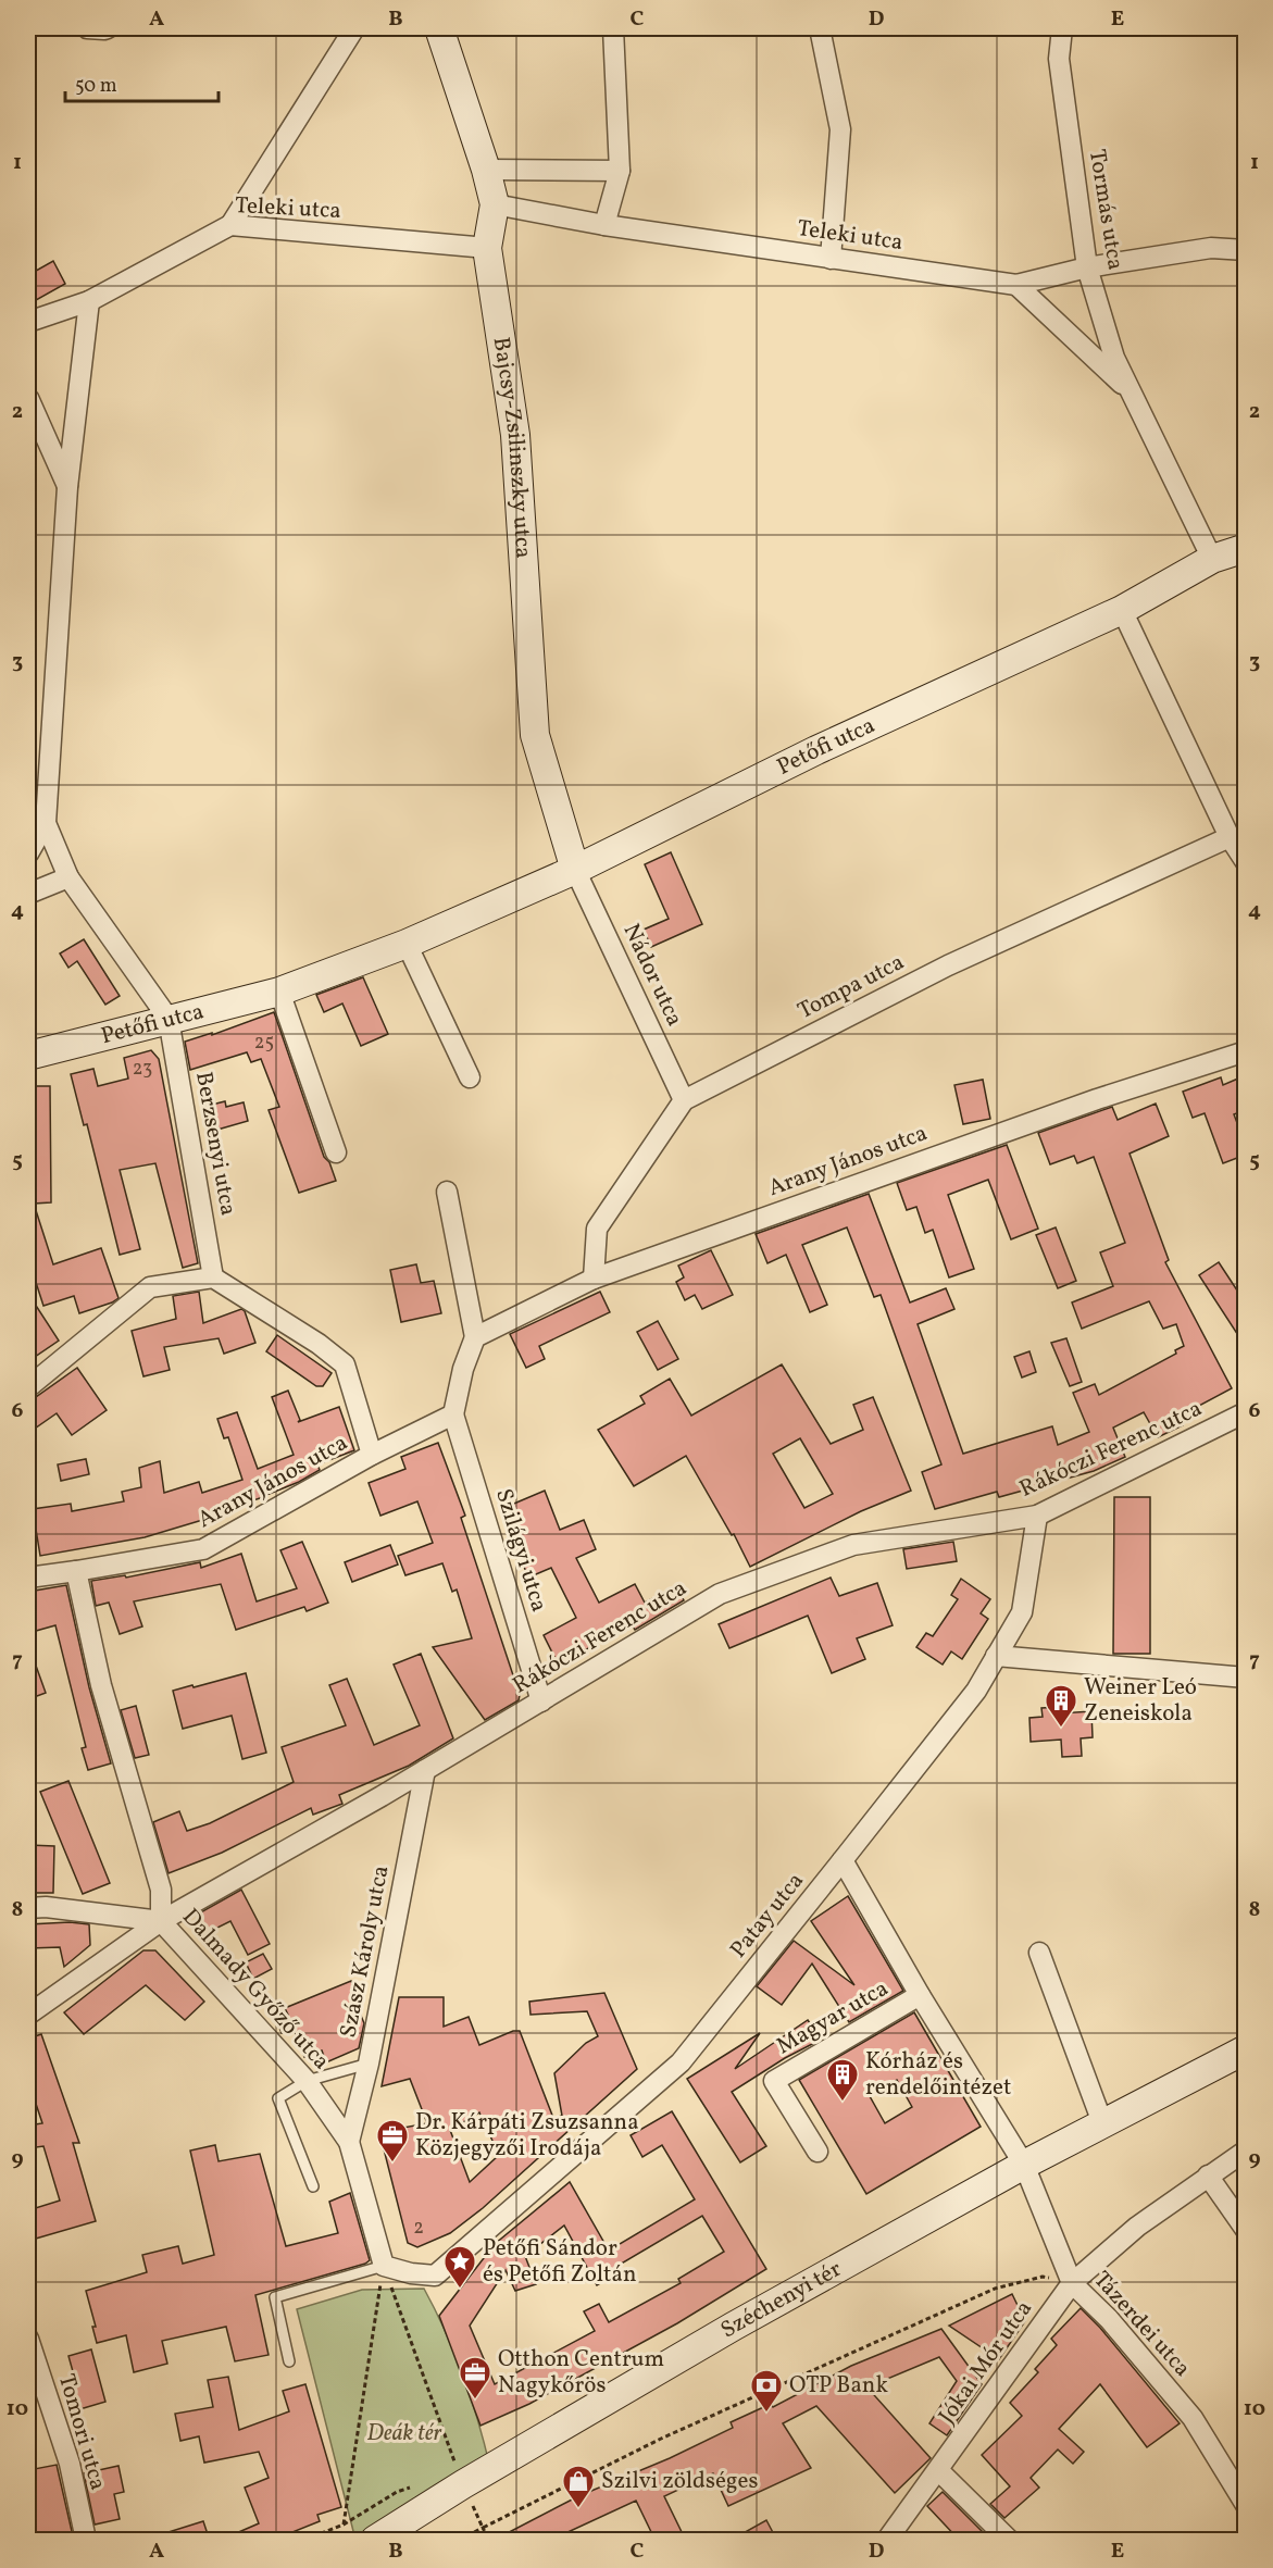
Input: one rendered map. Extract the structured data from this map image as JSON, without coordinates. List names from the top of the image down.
{
  "streets": {
    "street": [
      "Teleki utca",
      "Tormás utca",
      "Bajcsy-Zsilinszky utca",
      "Petőfi utca",
      "Nádor utca",
      "Tompa utca",
      "Berzsenyi utca",
      "Arany János utca",
      "Rákóczi Ferenc utca",
      "Szilágyi utca",
      "Patay utca",
      "Szász Károly utca",
      "Dalmady Győző utca",
      "Magyar utca",
      "Széchenyi tér",
      "Tázerdei utca",
      "Jókai Mór utca",
      "Tomori utca"
    ]
  },
  "crossings": [
    ["Teleki utca", "Tormás utca"],
    ["Teleki utca", "Bajcsy-Zsilinszky utca"],
    ["Tormás utca", "Petőfi utca"],
    ["Bajcsy-Zsilinszky utca", "Petőfi utca"],
    ["Bajcsy-Zsilinszky utca", "Nádor utca"],
    ["Petőfi utca", "Nádor utca"],
    ["Petőfi utca", "Berzsenyi utca"],
    ["Nádor utca", "Tompa utca"],
    ["Tompa utca", "Arany János utca"],
    ["Arany János utca", "Szilágyi utca"],
    ["Arany János utca", "Dalmady Győző utca"],
    ["Rákóczi Ferenc utca", "Szilágyi utca"],
    ["Rákóczi Ferenc utca", "Patay utca"],
    ["Rákóczi Ferenc utca", "Szász Károly utca"],
    ["Rákóczi Ferenc utca", "Dalmady Győző utca"],
    ["Patay utca", "Dalmady Győző utca"],
    ["Patay utca", "Magyar utca"],
    ["Szász Károly utca", "Dalmady Győző utca"],
    ["Magyar utca", "Széchenyi tér"],
    ["Magyar utca", "Tázerdei utca"],
    ["Széchenyi tér", "Tázerdei utca"],
    ["Tázerdei utca", "Jókai Mór utca"]
  ],
  "parks": ["Deák tér"],
  "places": {
    "building": ["Weiner Leó Zeneiskola", "Kórház és rendelőintézet"],
    "office": ["Dr. Kárpáti Zsuzsanna Közjegyzői Irodája", "Otthon Centrum Nagykőrös"],
    "place": ["Petőfi Sándor és Petőfi Zoltán"],
    "bank": ["OTP Bank"],
    "shop": ["Szilvi zöldséges"]
  },
  "house_numbers": ["25", "23", "2"],
  "scale_bar": "50 m",
  "grid": {
    "columns": [
      "A",
      "B",
      "C",
      "D",
      "E"
    ],
    "rows": [
      "1",
      "2",
      "3",
      "4",
      "5",
      "6",
      "7",
      "8",
      "9",
      "10"
    ]
  }
}
